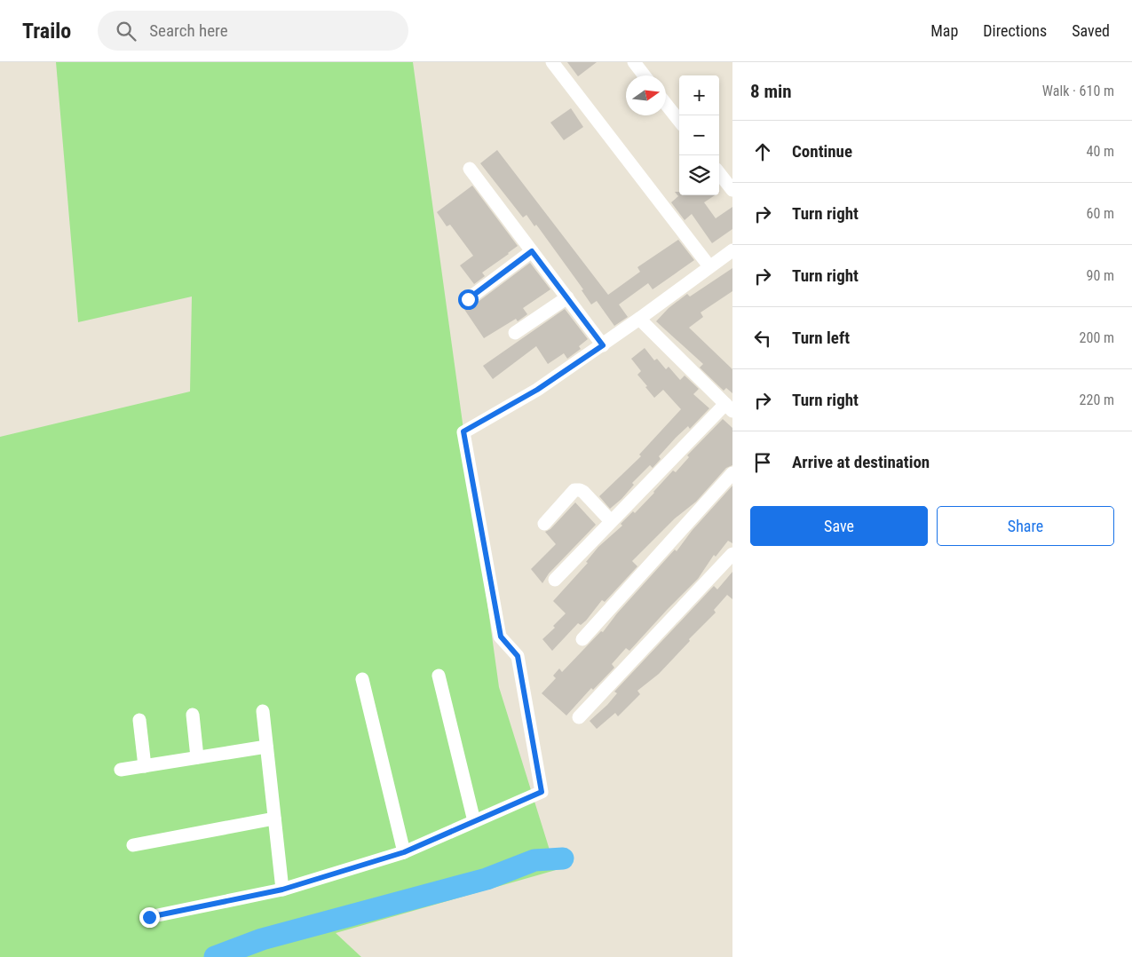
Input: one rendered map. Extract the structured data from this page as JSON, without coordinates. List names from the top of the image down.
{
  "north": "right",
  "page": {
    "header": "Trailo",
    "search": "Search here",
    "nav": ["Map", "Directions", "Saved"],
    "heading": ["8 min", "Walk · 610 m"],
    "map_buttons": ["+", "−"],
    "list": [
      ["Continue", "40 m"],
      ["Turn right", "60 m"],
      ["Turn right", "90 m"],
      ["Turn left", "200 m"],
      ["Turn right", "220 m"],
      "Arrive at destination"
    ],
    "buttons": ["Save", "Share"]
  }
}
